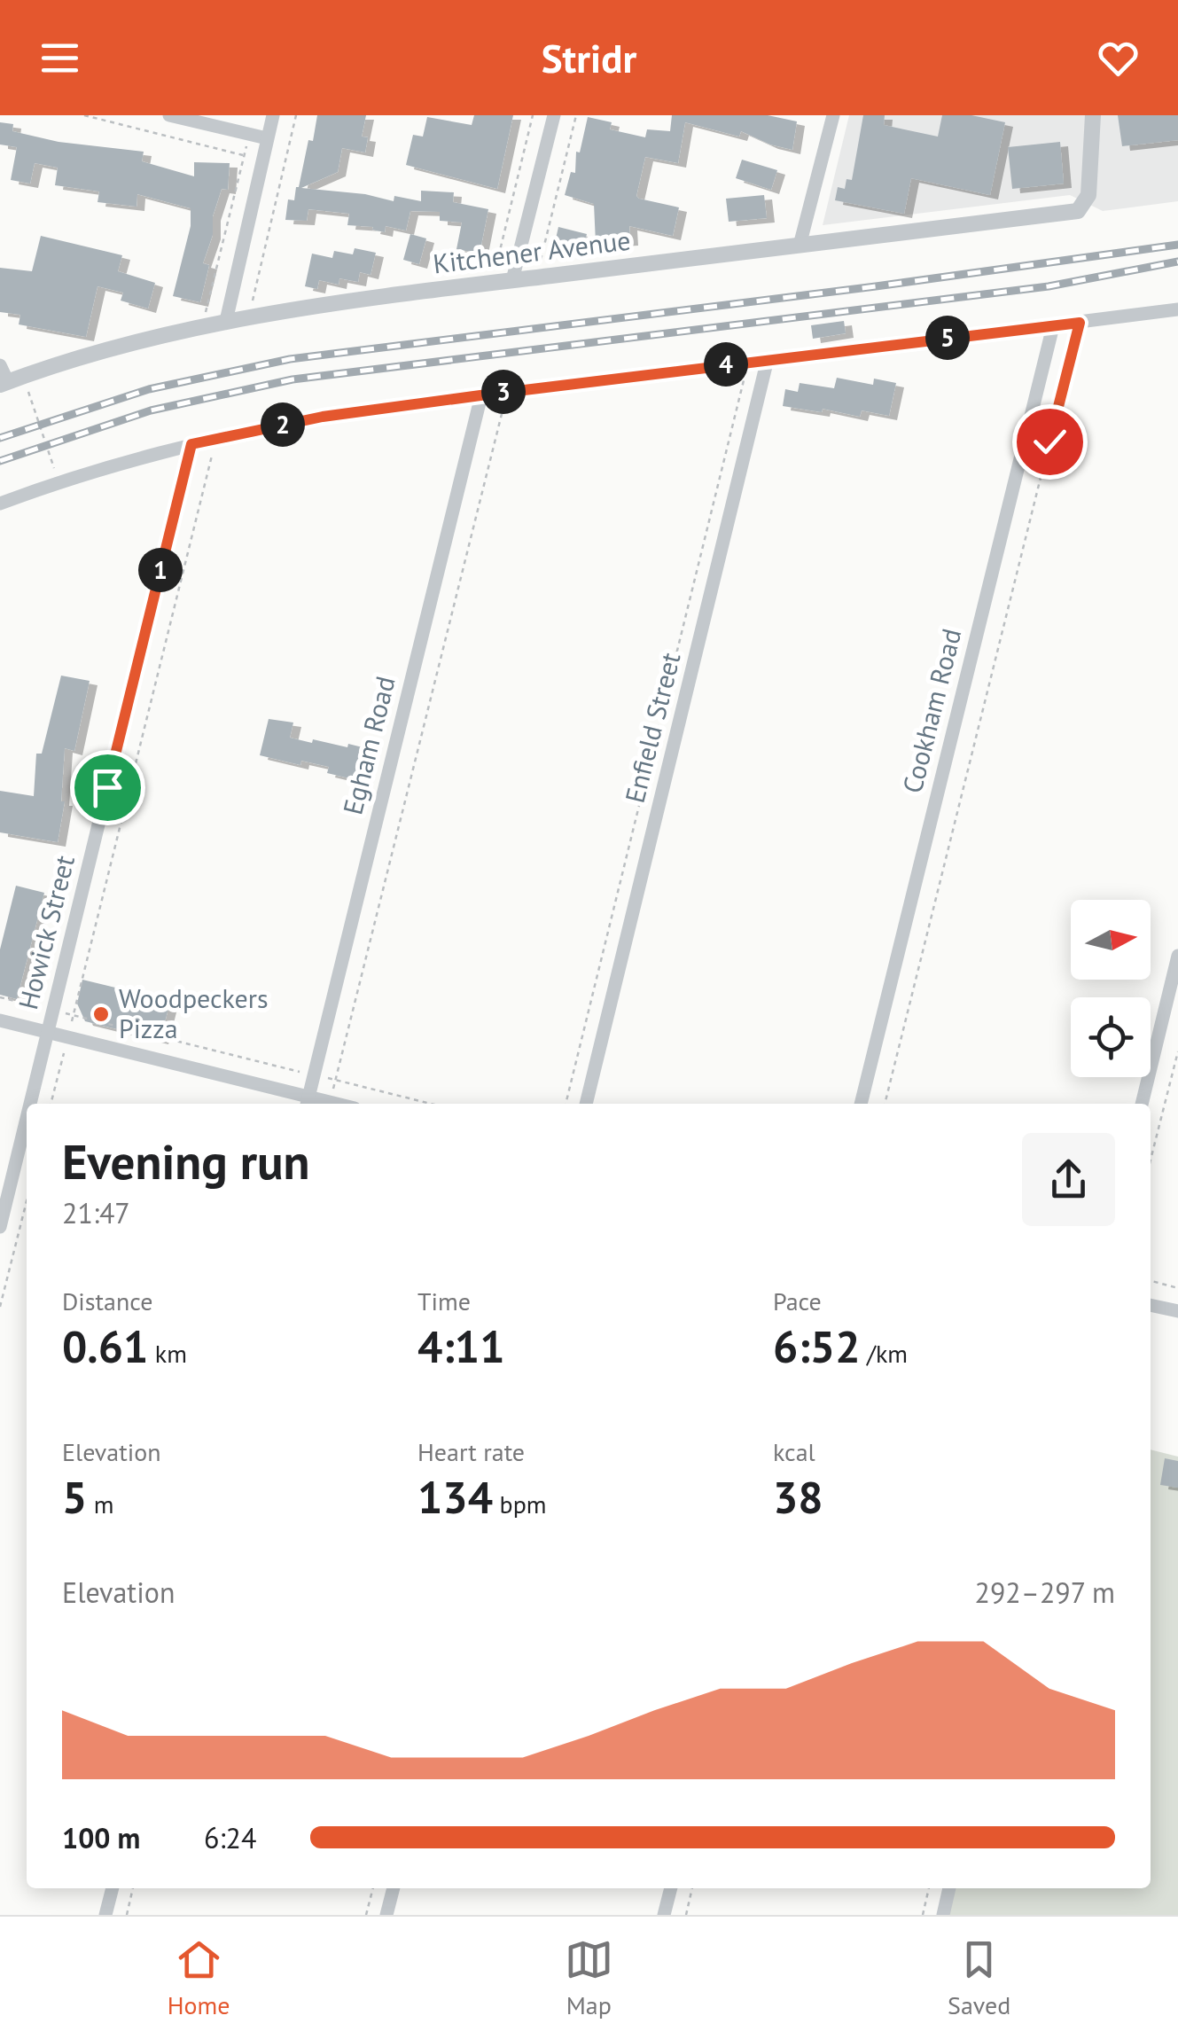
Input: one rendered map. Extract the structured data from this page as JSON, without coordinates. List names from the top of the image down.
{
  "streets": {
    "street": [
      "Kitchener Avenue",
      "Cookham Road",
      "Enfield Street",
      "Egham Road",
      "Howick Street"
    ]
  },
  "places": ["Woodpeckers Pizza"],
  "north": "right",
  "page": {
    "header": "Stridr",
    "pins": [
      "5",
      "4",
      "3",
      "2",
      "1"
    ],
    "heading": ["Evening run", "21:47"],
    "stats": [
      ["Distance", "0.61 km"],
      ["Time", "4:11"],
      ["Pace", "6:52 /km"],
      ["Elevation", "5 m"],
      ["Heart rate", "134 bpm"],
      ["kcal", "38"]
    ],
    "chart": ["Elevation", "292–297 m"],
    "list": [
      {
        "name": "100 m",
        "note": "6:24"
      }
    ],
    "tabs": ["Home", "Map", "Saved"]
  }
}
